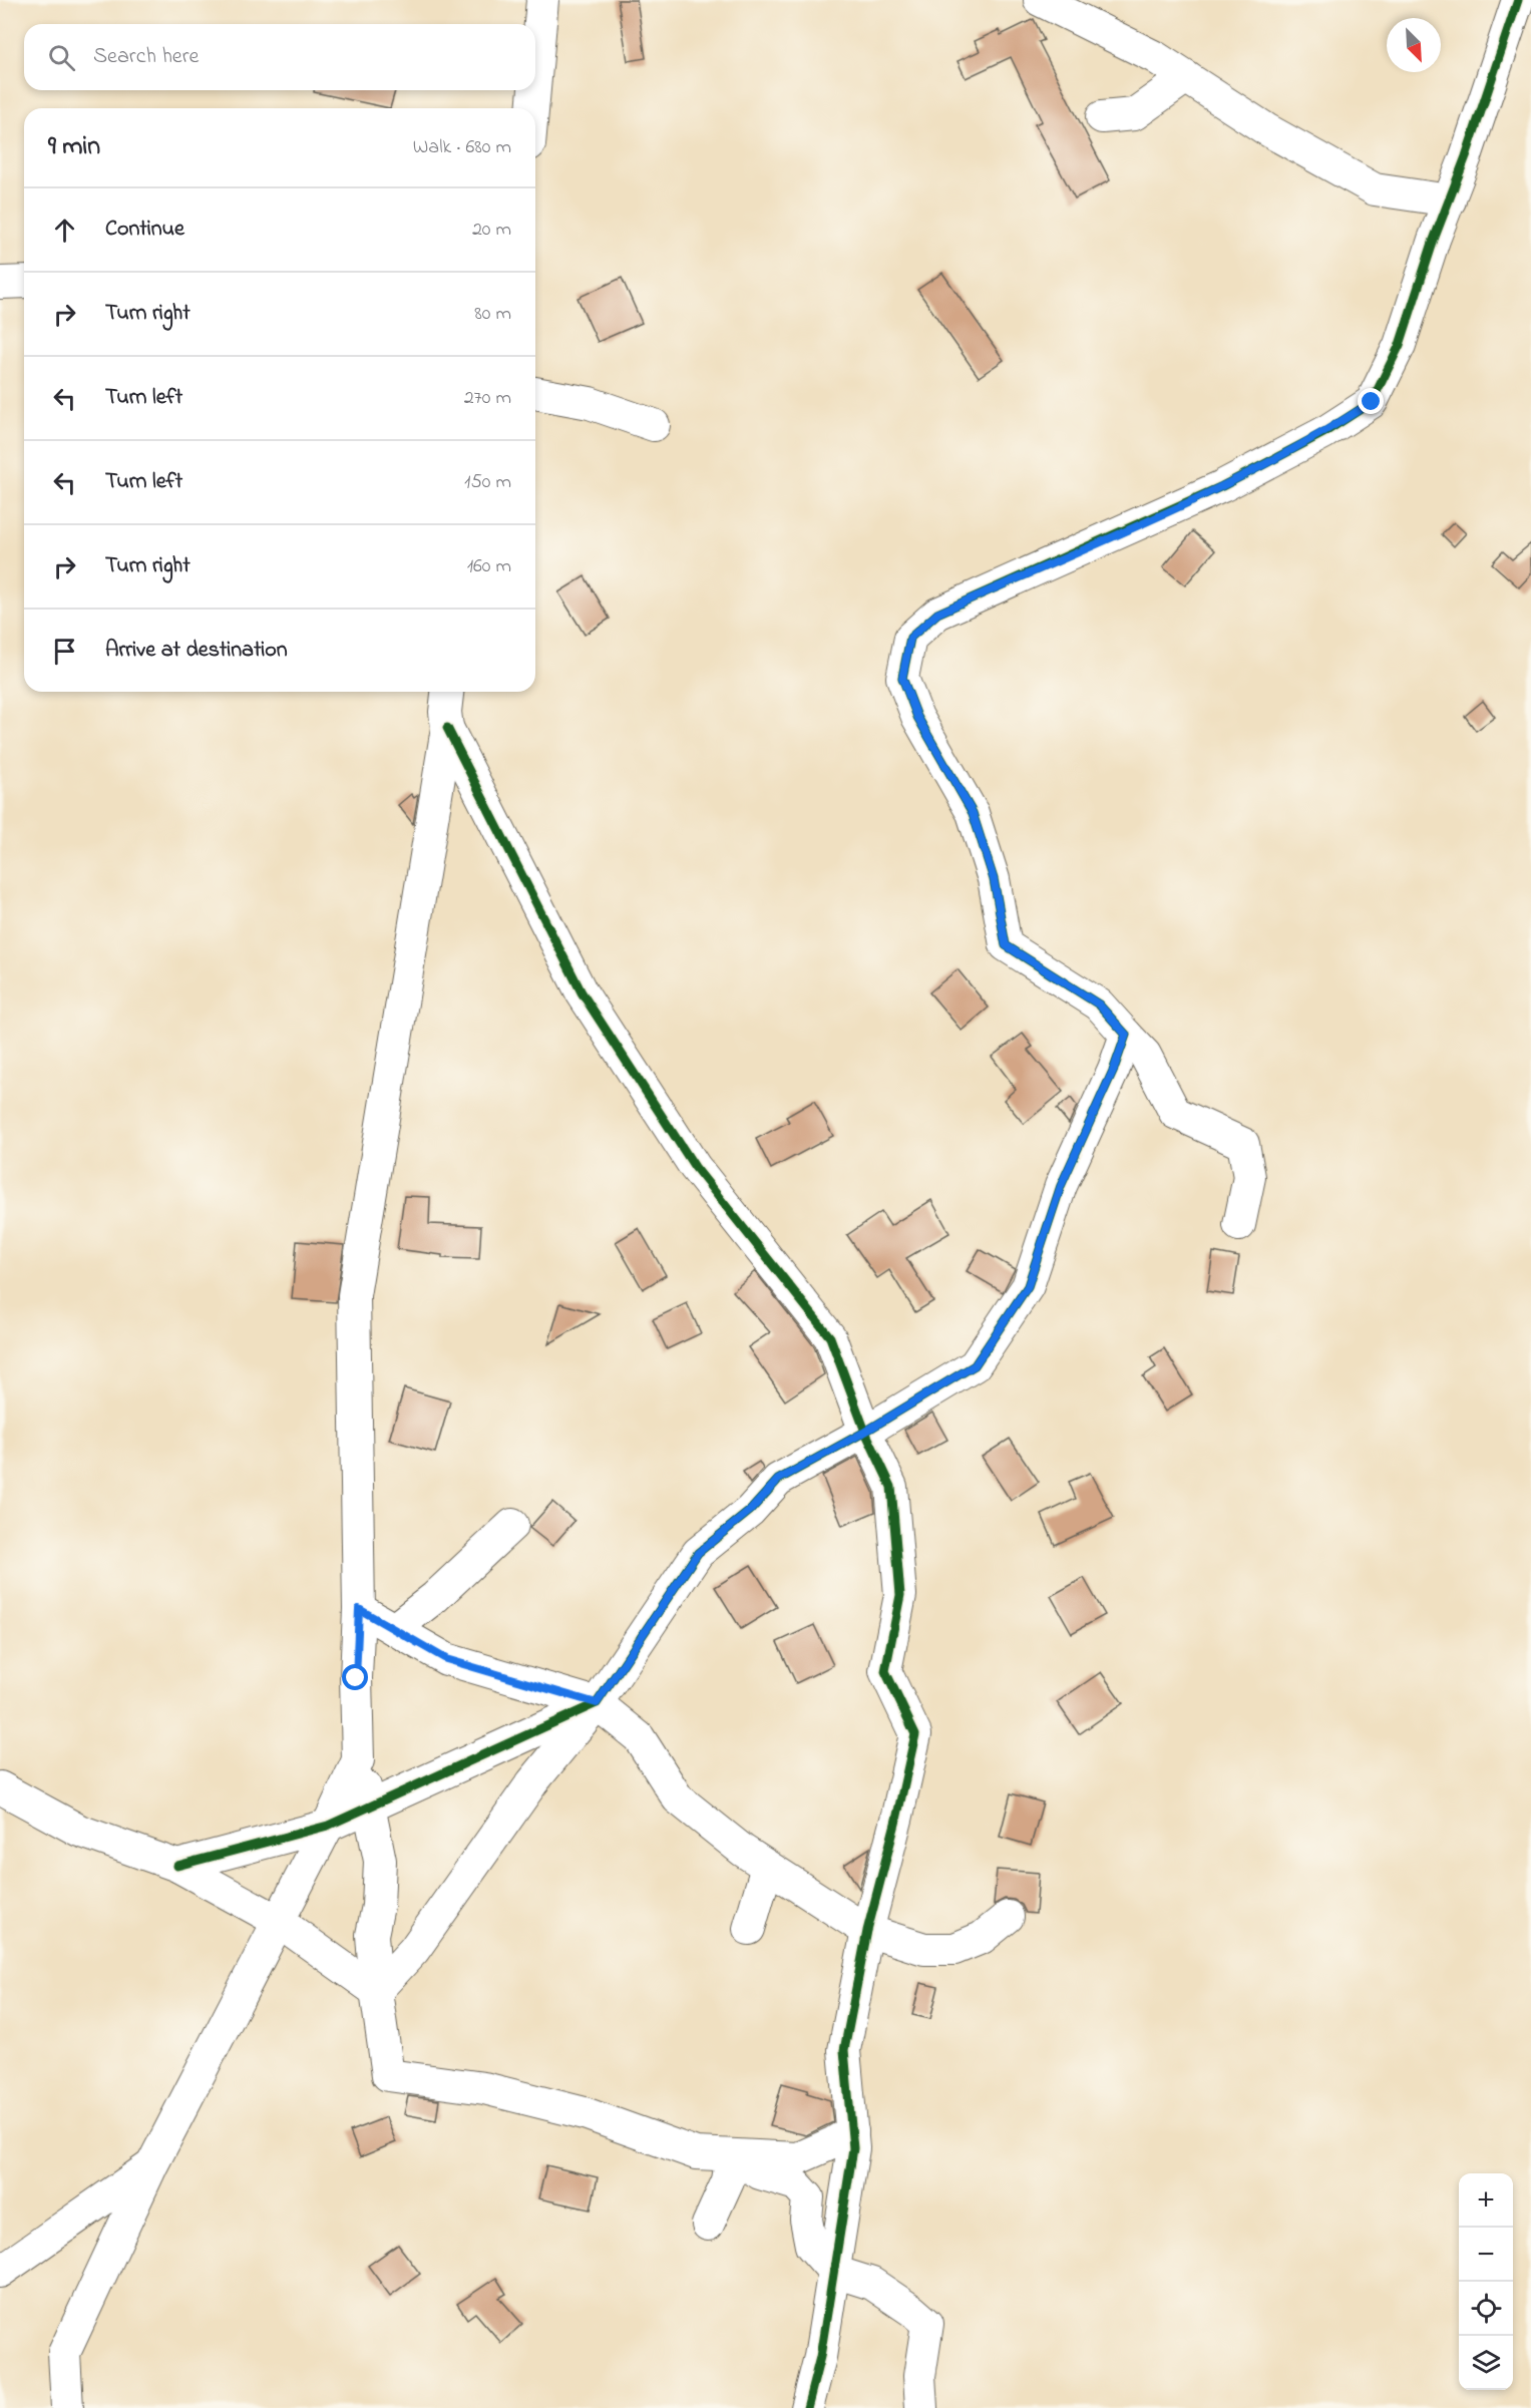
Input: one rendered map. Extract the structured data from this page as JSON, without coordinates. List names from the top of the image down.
{
  "north": "bottom right",
  "page": {
    "search": "Search here",
    "heading": ["9 min", "Walk · 680 m"],
    "list": [
      ["Continue", "20 m"],
      ["Turn right", "80 m"],
      ["Turn left", "270 m"],
      ["Turn left", "150 m"],
      ["Turn right", "160 m"],
      "Arrive at destination"
    ],
    "map_buttons": ["+", "−"]
  }
}
